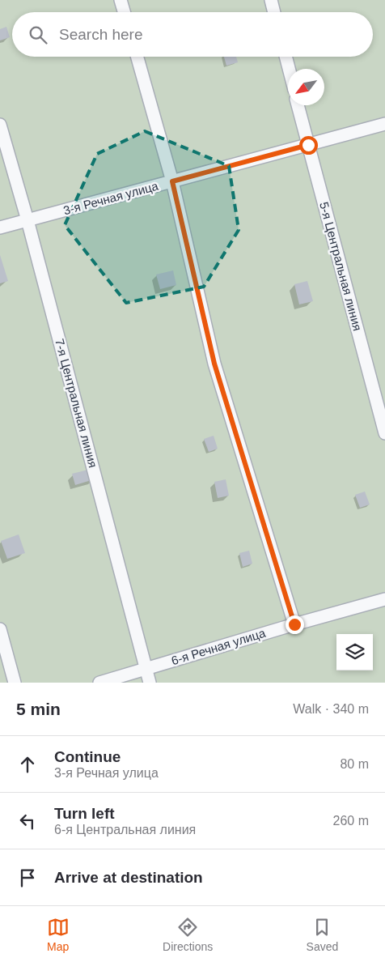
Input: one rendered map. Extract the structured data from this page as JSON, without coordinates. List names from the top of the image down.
{
  "streets": {
    "street": [
      "3-я Речная улица",
      "5-я Центральная линия",
      "7-я Центральная линия",
      "6-я Речная улица"
    ]
  },
  "crossings": [
    ["3-я Речная улица", "5-я Центральная линия"],
    ["3-я Речная улица", "7-я Центральная линия"],
    ["7-я Центральная линия", "6-я Речная улица"]
  ],
  "north": "bottom left",
  "page": {
    "search": "Search here",
    "heading": ["5 min", "Walk · 340 m"],
    "list": [
      ["Continue", "3-я Речная улица", "80 m"],
      ["Turn left", "6-я Центральная линия", "260 m"],
      "Arrive at destination"
    ],
    "nav": ["Map", "Directions", "Saved"]
  }
}
